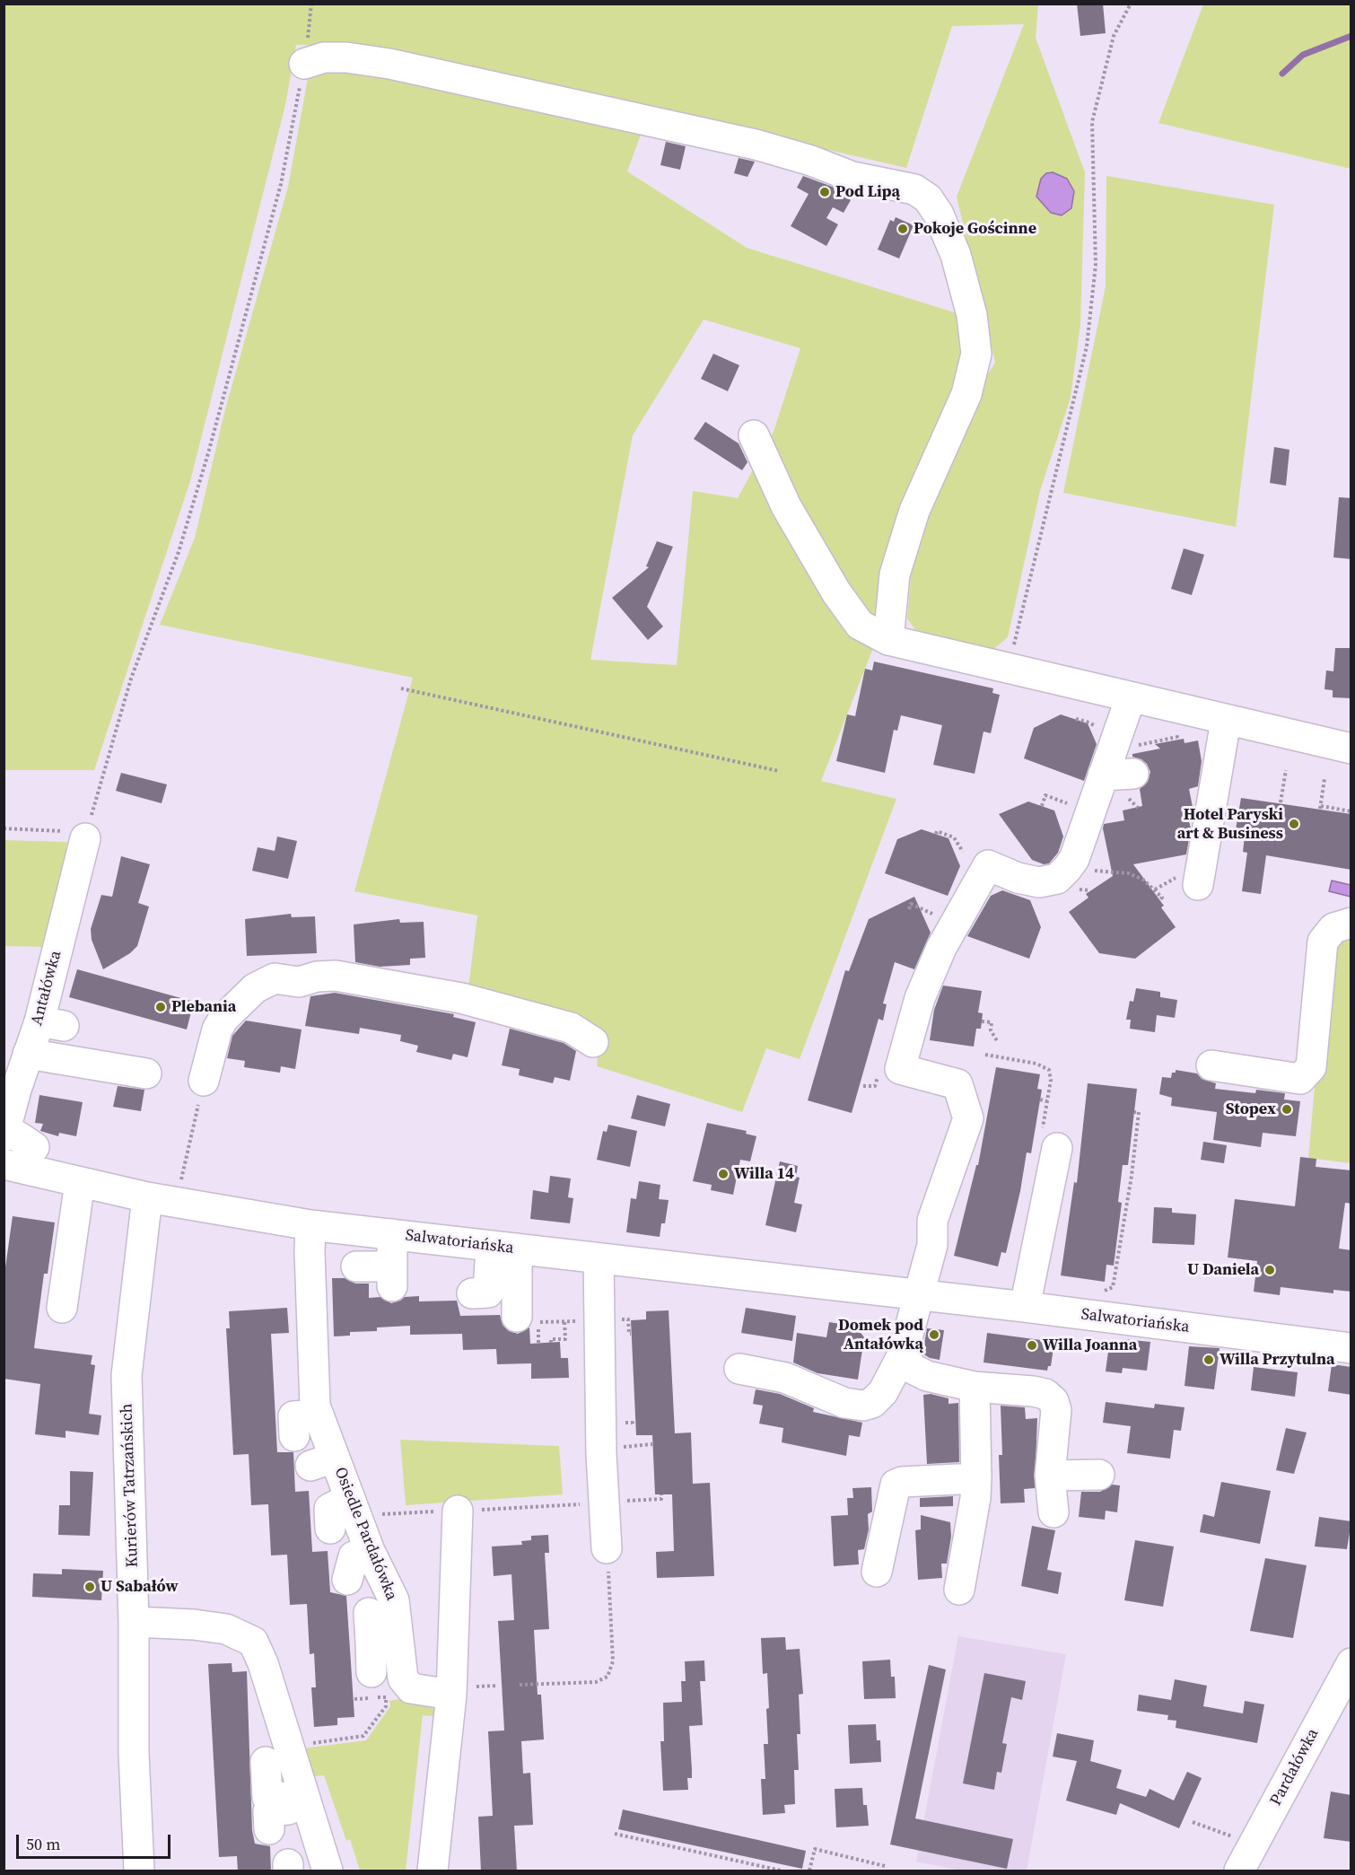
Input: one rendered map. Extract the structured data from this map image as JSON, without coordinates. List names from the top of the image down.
{
  "streets": {
    "street": [
      "Antałówka",
      "Salwatoriańska",
      "Kurierów Tatrzańskich",
      "Osiedle Pardałówka",
      "Pardałówka"
    ]
  },
  "crossings": [
    ["Salwatoriańska", "Kurierów Tatrzańskich"],
    ["Salwatoriańska", "Osiedle Pardałówka"]
  ],
  "places": [
    "Pod Lipą",
    "Pokoje Gościnne",
    "Hotel Paryski art & Business",
    "Plebania",
    "Stopex",
    "Willa 14",
    "U Daniela",
    "Domek pod Antałówką",
    "Willa Joanna",
    "Willa Przytulna",
    "U Sabałów"
  ],
  "scale_bar": "50 m"
}
